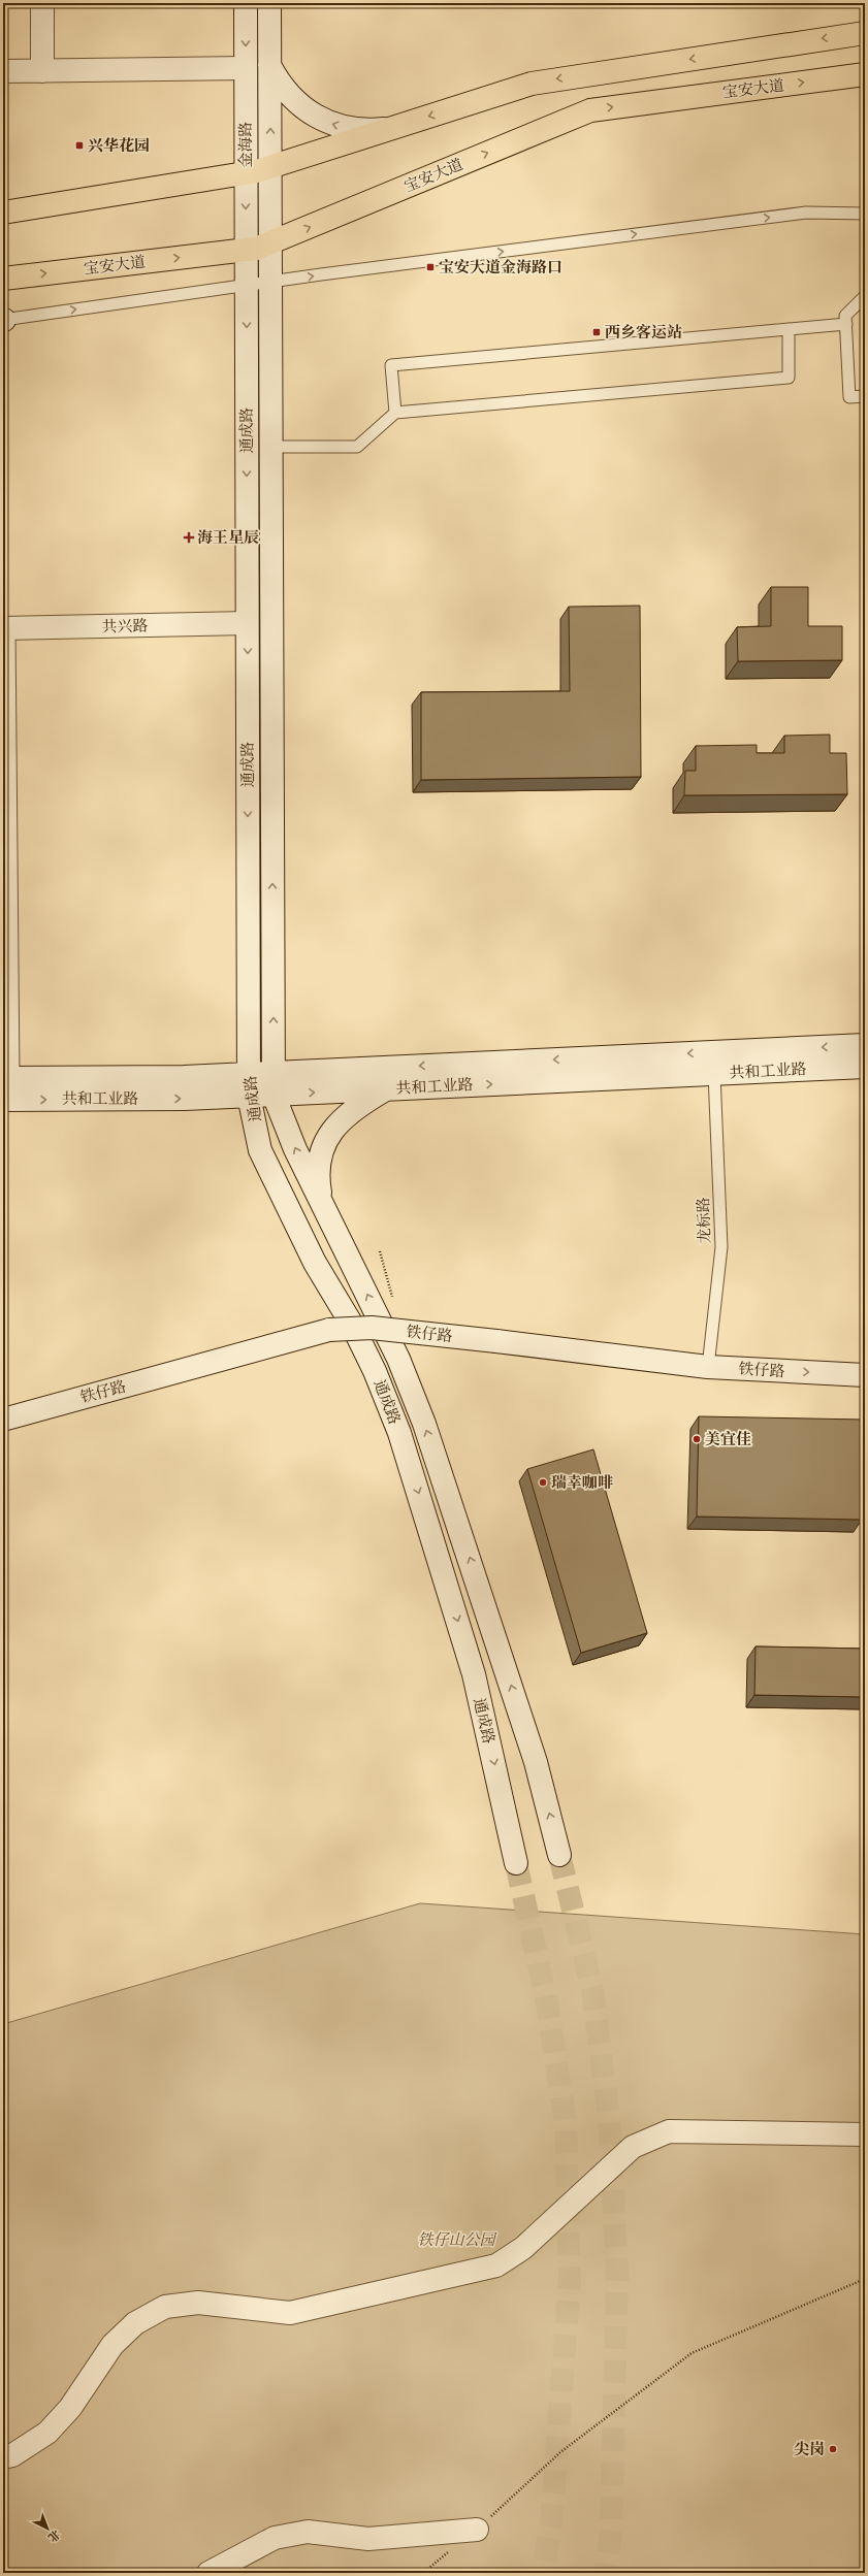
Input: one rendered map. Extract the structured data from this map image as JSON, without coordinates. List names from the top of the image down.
{
  "streets": {
    "main road": ["宝安大道"],
    "street": [
      "金海路",
      "通成路",
      "共兴路",
      "共和工业路",
      "铁仔路"
    ],
    "lane": ["龙标路"]
  },
  "crossings": [
    ["宝安大道", "金海路"],
    ["金海路", "通成路"],
    ["通成路", "共兴路"],
    ["通成路", "共和工业路"],
    ["共和工业路", "龙标路"],
    ["龙标路", "铁仔路"]
  ],
  "parks": ["铁仔山公园"],
  "places": {
    "transit": ["兴华花园", "宝安大道金海路口", "西乡客运站"],
    "health": ["海王星辰"],
    "other": ["美宜佳", "瑞幸咖啡", "尖岗"]
  },
  "north": "bottom right"
}
